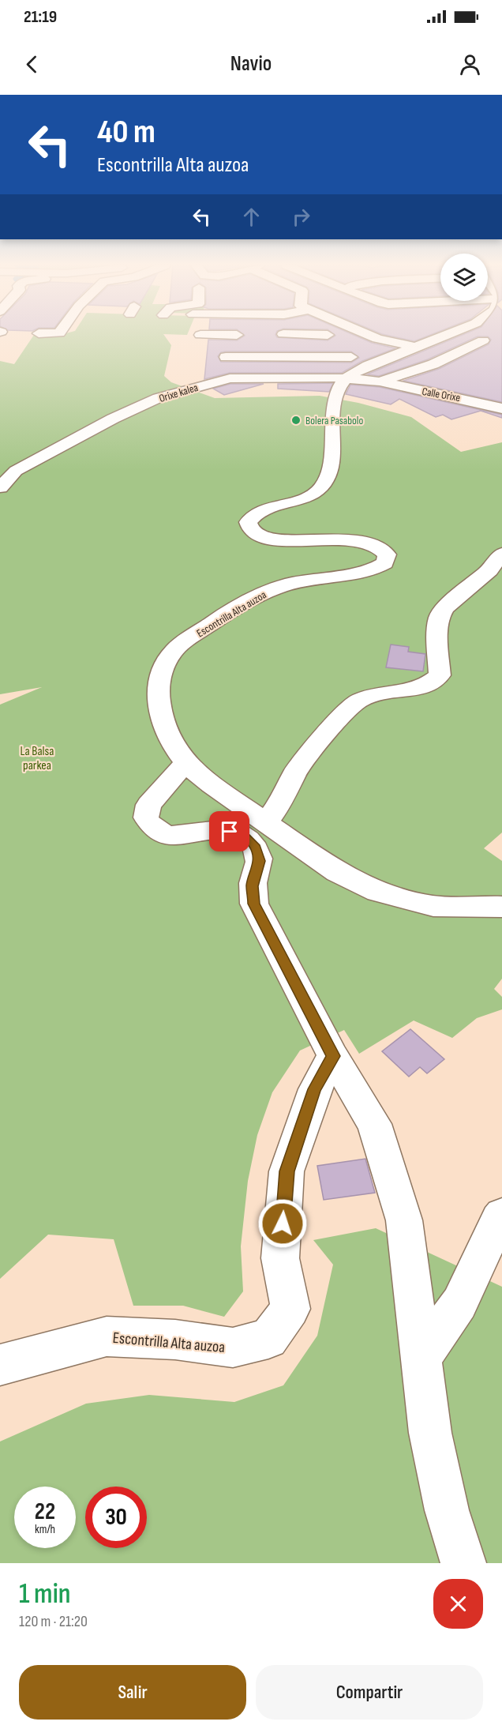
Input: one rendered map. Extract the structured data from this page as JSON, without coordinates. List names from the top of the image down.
{
  "streets": {
    "street": ["Orixe kalea", "Calle Orixe", "Escontrilla Alta auzoa"]
  },
  "crossings": [
    ["Orixe kalea", "Calle Orixe"],
    ["Orixe kalea", "Escontrilla Alta auzoa"]
  ],
  "parks": ["La Balsa parkea"],
  "places": ["Bolera Pasabolo"],
  "page": {
    "status": "21:19",
    "header": "Navio",
    "turn": ["40 m", "Escontrilla Alta auzoa"],
    "speed": "22 km/h",
    "limit": "30",
    "heading": ["1 min", "120 m · 21:20"],
    "buttons": ["Salir", "Compartir"]
  }
}
